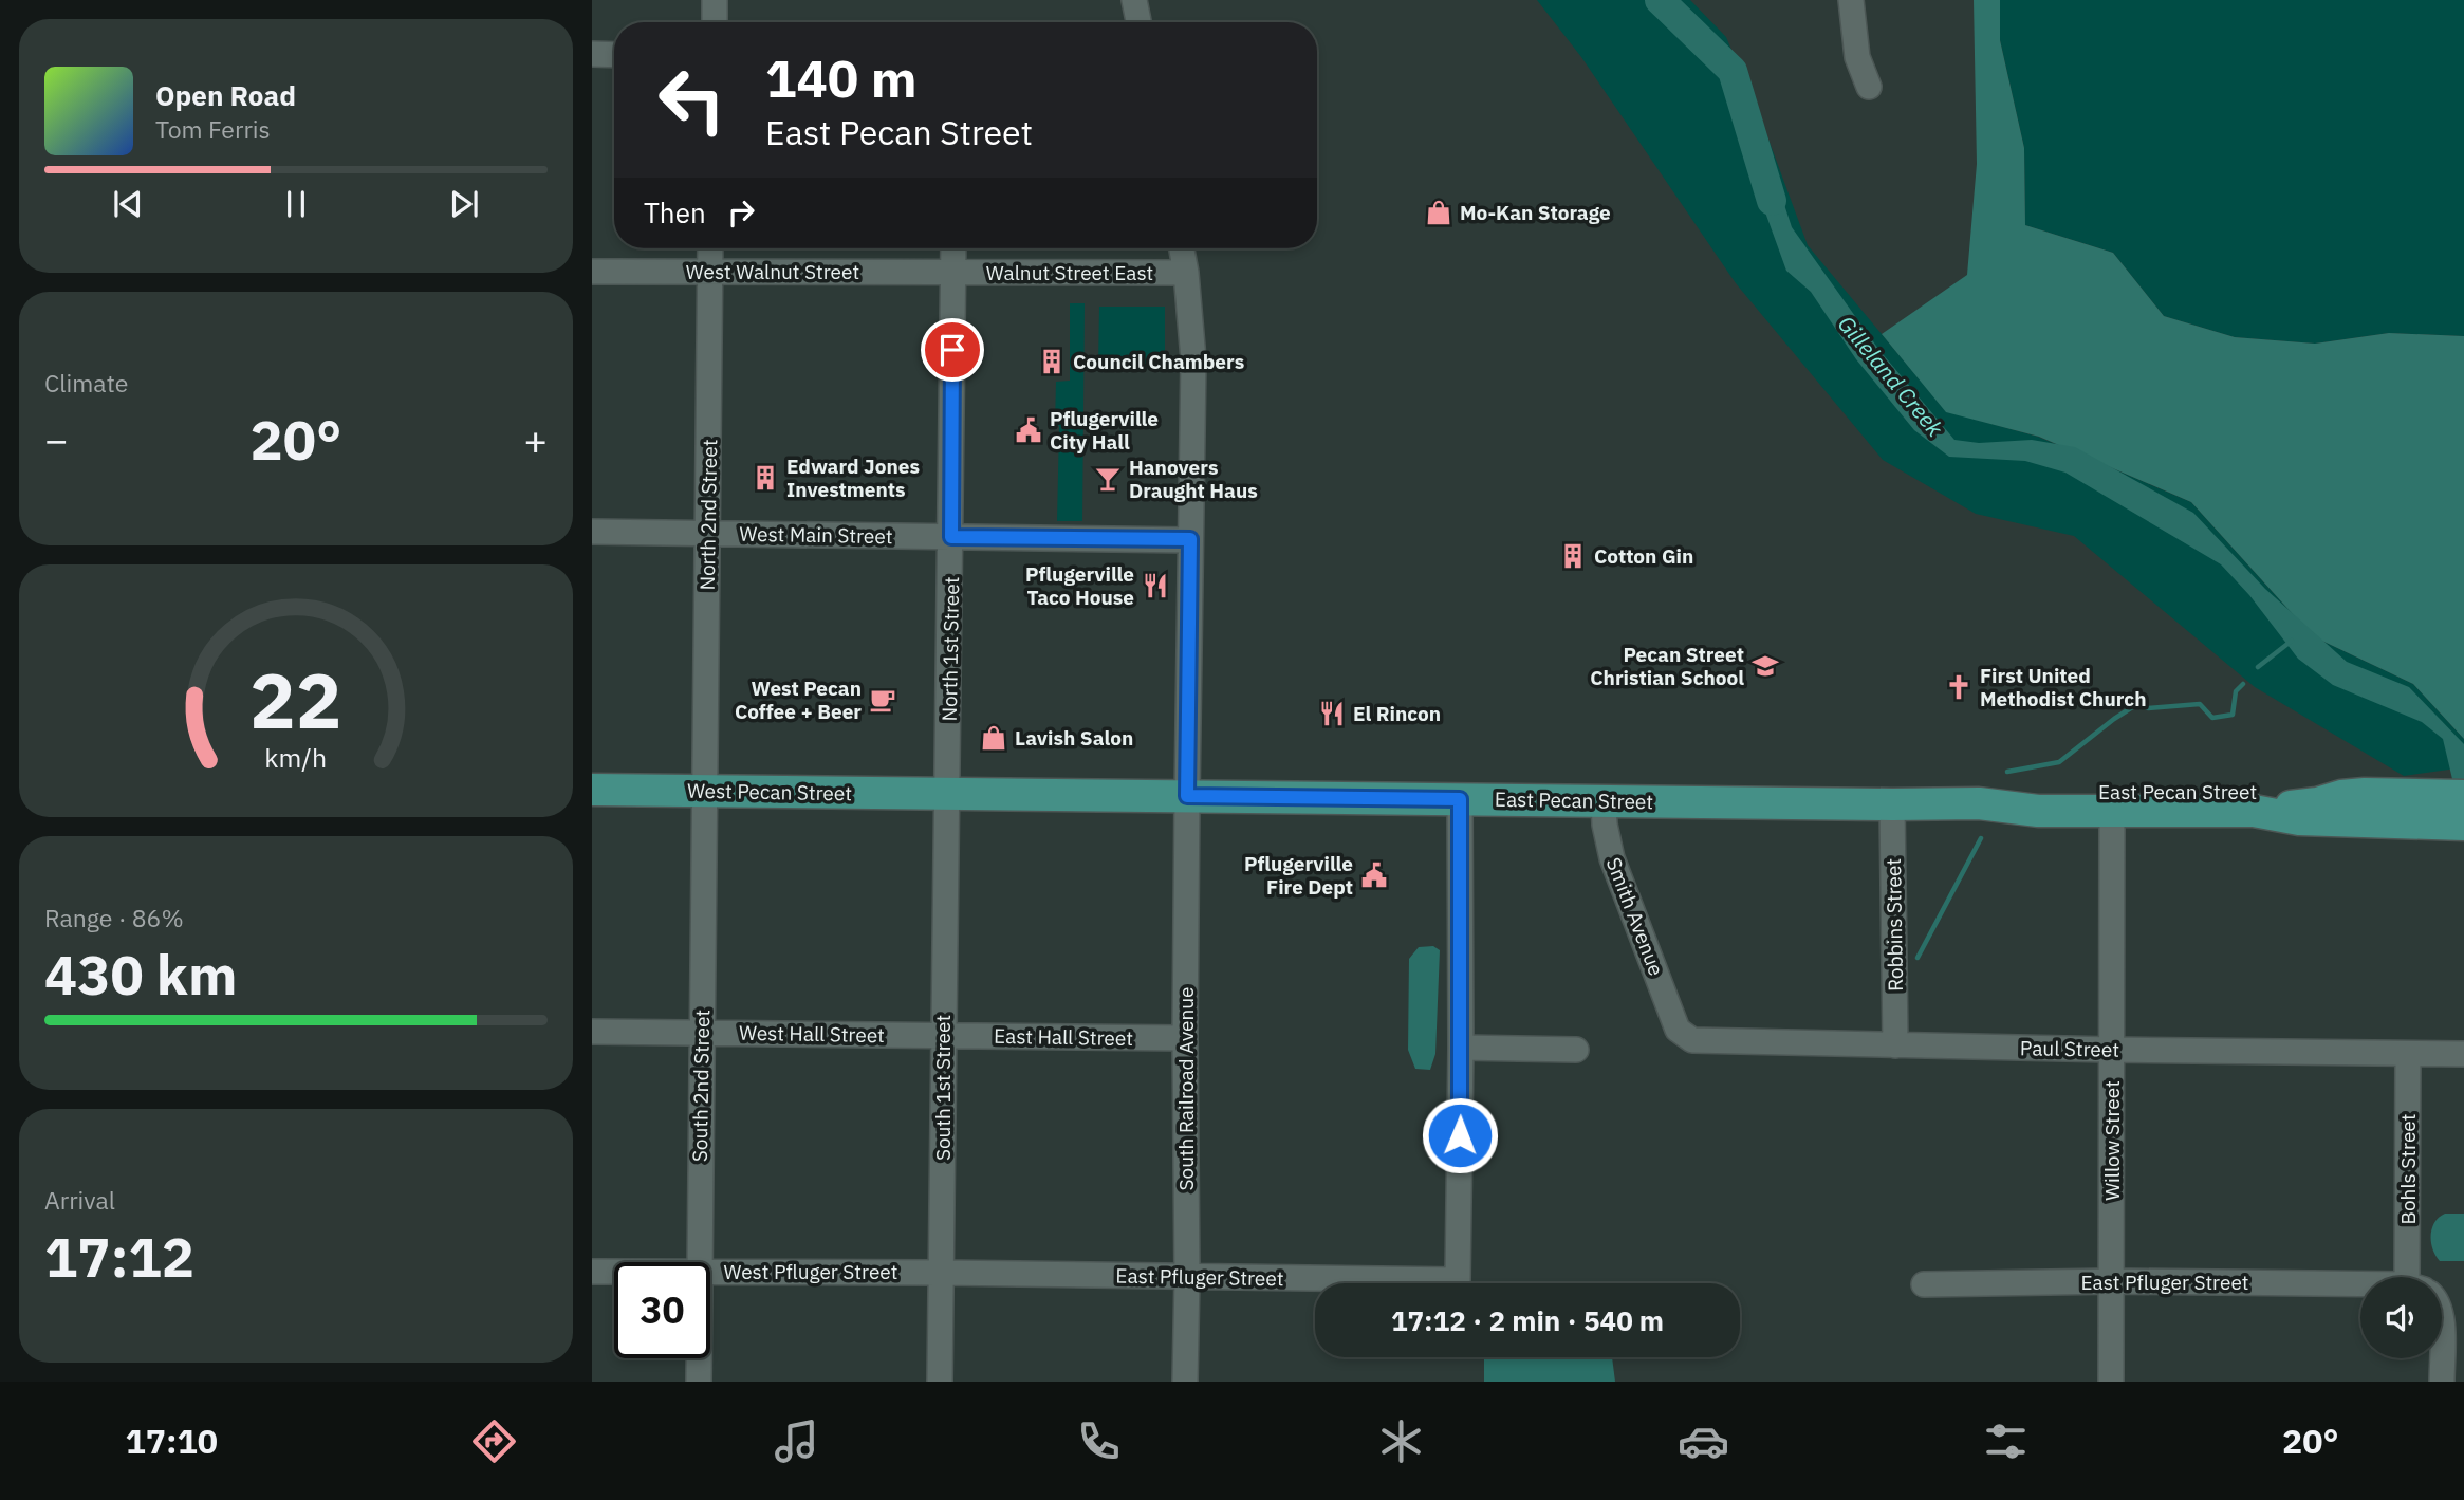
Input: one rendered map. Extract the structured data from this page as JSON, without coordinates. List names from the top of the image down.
{
  "streets": {
    "main road": ["West Pecan Street", "East Pecan Street"],
    "street": [
      "West Walnut Street",
      "Walnut Street East",
      "North 2nd Street",
      "West Main Street",
      "North 1st Street",
      "Smith Avenue",
      "Robbins Street",
      "West Hall Street",
      "East Hall Street",
      "Paul Street",
      "South 2nd Street",
      "South 1st Street",
      "South Railroad Avenue",
      "Willow Street",
      "Bohls Street",
      "West Pfluger Street",
      "East Pfluger Street"
    ]
  },
  "crossings": [
    ["West Walnut Street", "Walnut Street East"],
    ["West Walnut Street", "North 2nd Street"],
    ["West Walnut Street", "North 1st Street"],
    ["Walnut Street East", "North 1st Street"],
    ["Walnut Street East", "South Railroad Avenue"],
    ["North 2nd Street", "West Main Street"],
    ["North 2nd Street", "West Pecan Street"],
    ["North 2nd Street", "South 2nd Street"],
    ["West Main Street", "North 1st Street"],
    ["West Main Street", "South Railroad Avenue"],
    ["North 1st Street", "West Pecan Street"],
    ["North 1st Street", "East Pecan Street"],
    ["North 1st Street", "South 1st Street"],
    ["West Pecan Street", "East Pecan Street"],
    ["West Pecan Street", "South 2nd Street"],
    ["West Pecan Street", "South 1st Street"],
    ["East Pecan Street", "Smith Avenue"],
    ["East Pecan Street", "Robbins Street"],
    ["East Pecan Street", "South 1st Street"],
    ["East Pecan Street", "South Railroad Avenue"],
    ["East Pecan Street", "Willow Street"],
    ["Smith Avenue", "Paul Street"],
    ["Robbins Street", "Paul Street"],
    ["West Hall Street", "East Hall Street"],
    ["West Hall Street", "South 2nd Street"],
    ["West Hall Street", "South 1st Street"],
    ["East Hall Street", "South 1st Street"],
    ["East Hall Street", "South Railroad Avenue"],
    ["Paul Street", "Willow Street"],
    ["Paul Street", "Bohls Street"],
    ["South 1st Street", "West Pfluger Street"],
    ["South 1st Street", "East Pfluger Street"],
    ["South Railroad Avenue", "East Pfluger Street"],
    ["Willow Street", "East Pfluger Street"],
    ["West Pfluger Street", "East Pfluger Street"]
  ],
  "water": ["Gilleland Creek"],
  "places": {
    "shop": ["Mo-Kan Storage", "Lavish Salon"],
    "building": ["Council Chambers", "Edward Jones Investments", "Cotton Gin"],
    "public building": ["Pflugerville City Hall", "Pflugerville Fire Dept"],
    "bar": ["Hanovers Draught Haus"],
    "restaurant": ["Pflugerville Taco House", "El Rincon"],
    "school or university": ["Pecan Street Christian School"],
    "church": ["First United Methodist Church"],
    "cafe": ["West Pecan Coffee + Beer"]
  },
  "page": {
    "turn": ["140 m", "East Pecan Street"],
    "song": ["Open Road", "Tom Ferris"],
    "then": "Then",
    "tile": [
      "Climate",
      ["Range · 86%", "430 km"],
      ["Arrival", "17:12"]
    ],
    "heat": ["−", "20°", "+"],
    "limit": "30",
    "trip": "17:12 · 2 min · 540 m",
    "tabs": ["17:10", "20°"],
    "gauge": ["22", "km/h"]
  }
}
